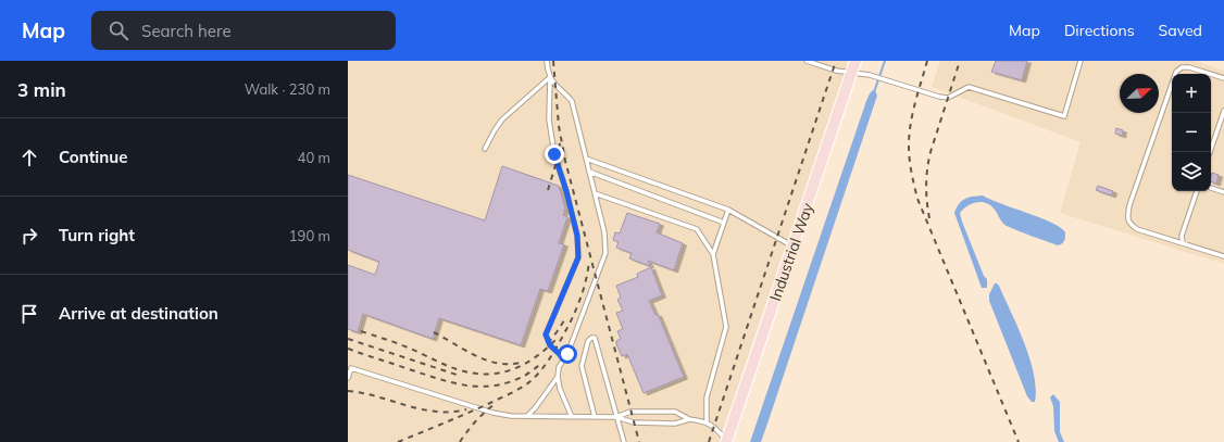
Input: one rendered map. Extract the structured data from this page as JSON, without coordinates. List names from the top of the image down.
{
  "streets": {
    "main road": ["Industrial Way"]
  },
  "north": "top right",
  "page": {
    "header": "Map",
    "search": "Search here",
    "nav": ["Map", "Directions", "Saved"],
    "heading": ["3 min", "Walk · 230 m"],
    "map_buttons": ["+", "−"],
    "list": [
      ["Continue", "40 m"],
      ["Turn right", "190 m"],
      "Arrive at destination"
    ]
  }
}
